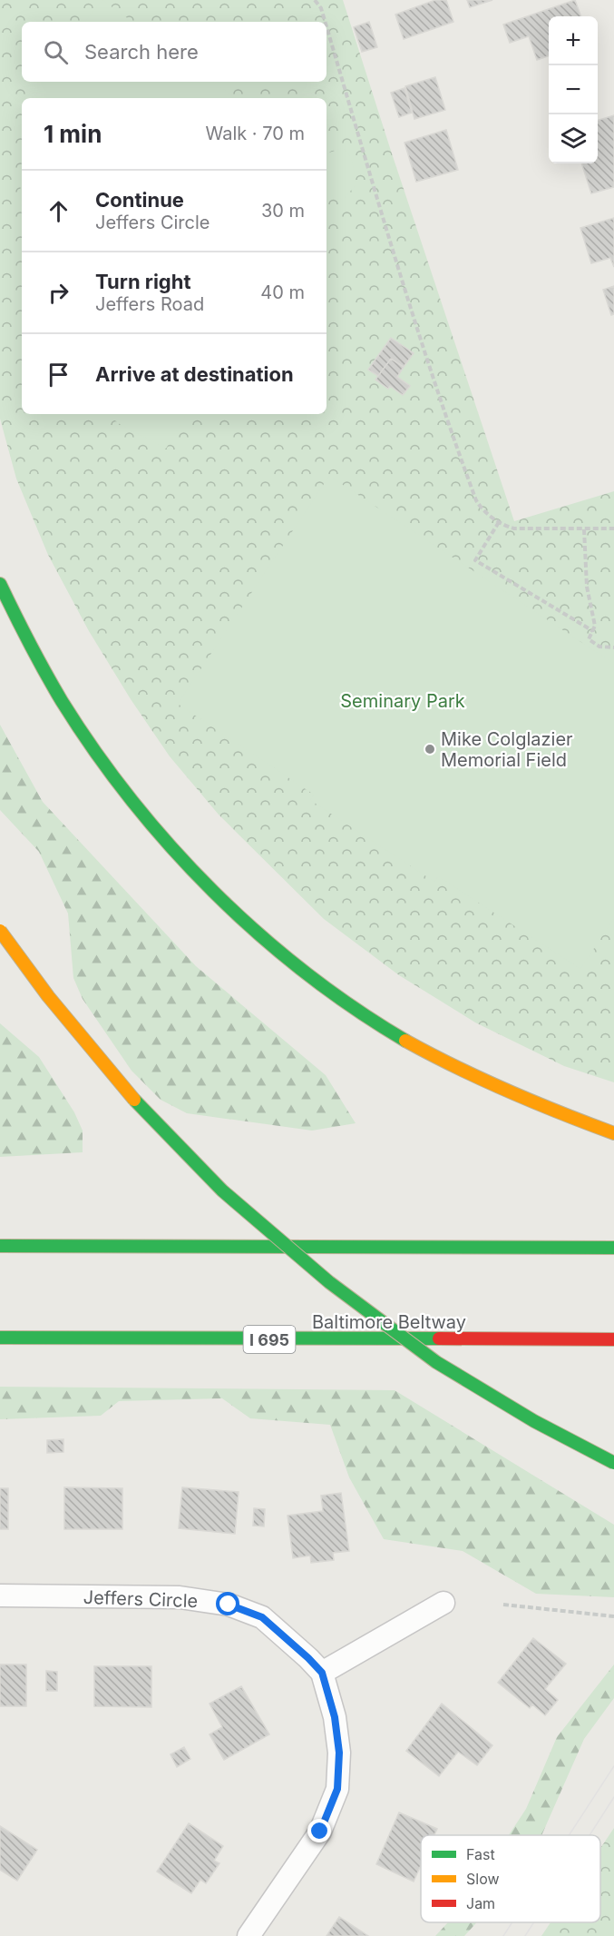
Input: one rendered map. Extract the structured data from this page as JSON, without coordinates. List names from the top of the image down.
{
  "streets": {
    "highway": ["Baltimore Beltway", "I 695"],
    "street": ["Jeffers Circle"]
  },
  "parks": ["Seminary Park"],
  "places": ["Mike Colglazier Memorial Field"],
  "legend": ["Fast", "Slow", "Jam"],
  "page": {
    "map_buttons": ["+", "−"],
    "search": "Search here",
    "heading": ["1 min", "Walk · 70 m"],
    "list": [
      ["Continue", "Jeffers Circle", "30 m"],
      ["Turn right", "Jeffers Road", "40 m"],
      "Arrive at destination"
    ]
  }
}
